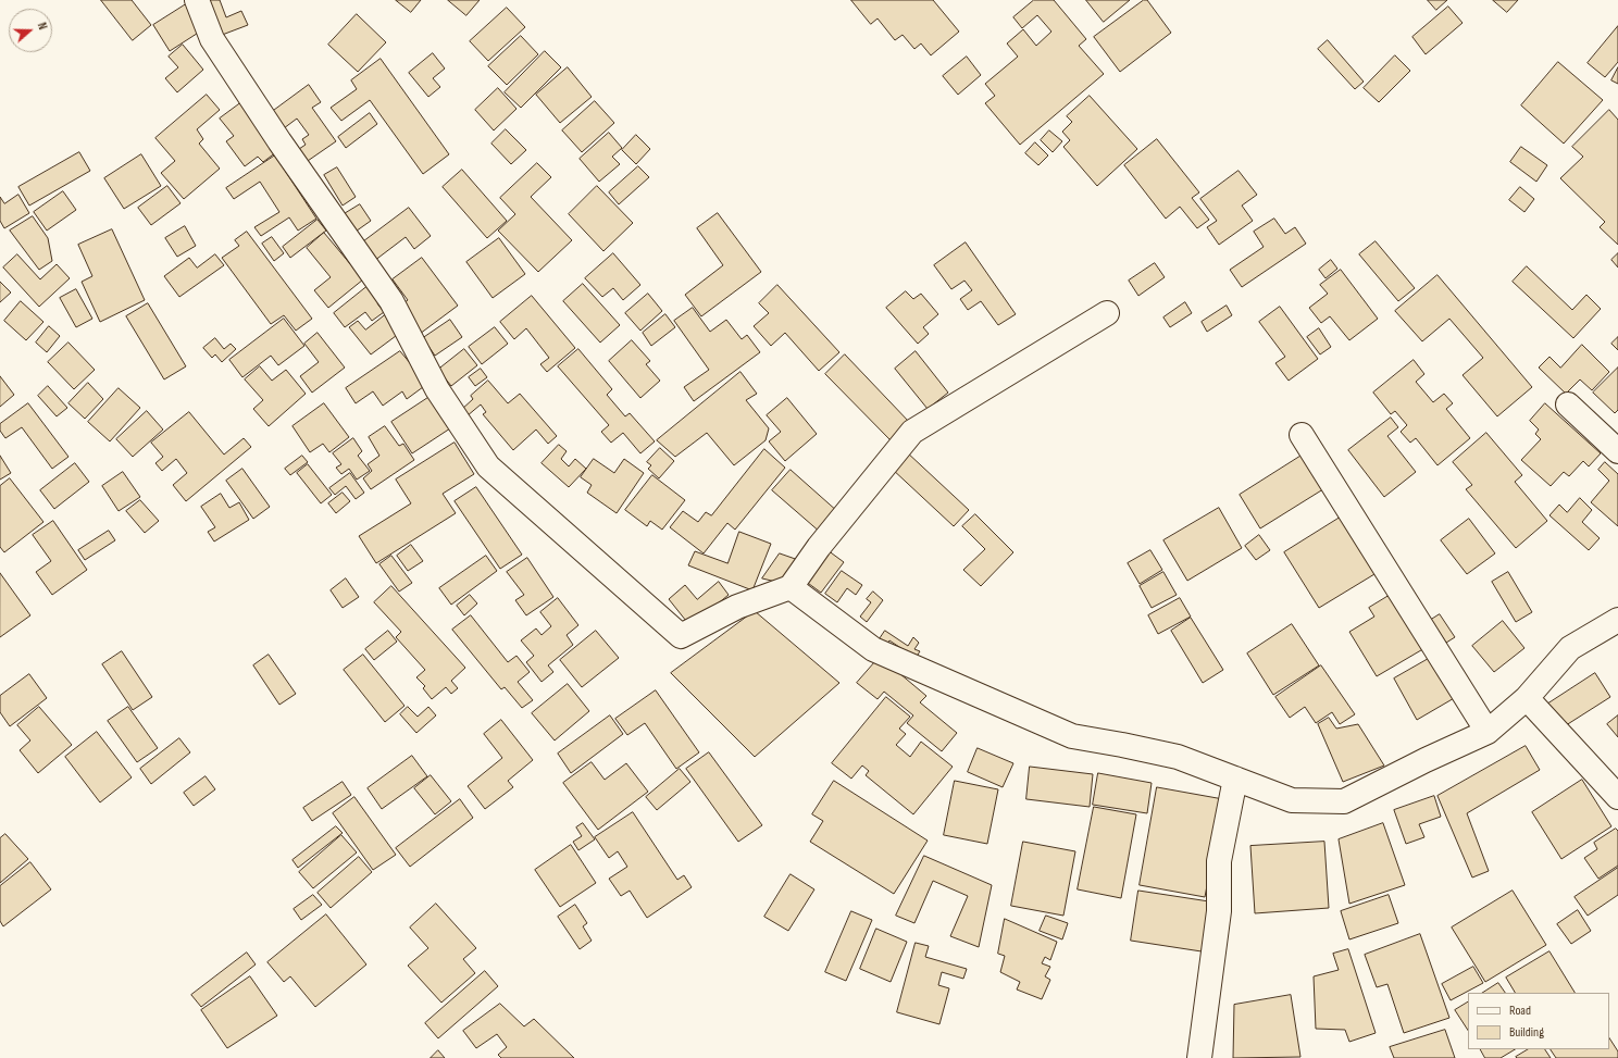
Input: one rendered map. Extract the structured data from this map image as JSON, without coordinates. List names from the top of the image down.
{
  "legend": ["Road", "Building"],
  "north": "right"
}
